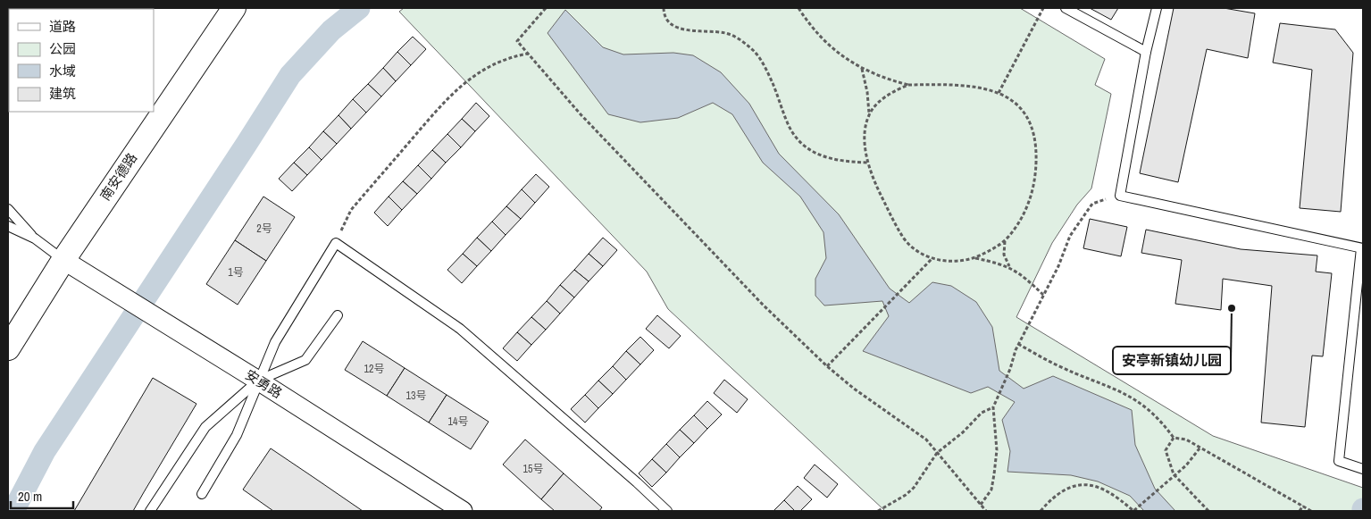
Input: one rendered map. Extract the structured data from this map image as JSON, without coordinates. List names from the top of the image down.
{
  "streets": {
    "street": ["南安德路", "安勇路"]
  },
  "crossings": [
    ["南安德路", "安勇路"]
  ],
  "places": ["安亭新镇幼儿园"],
  "house_numbers": [
    "2号",
    "1号",
    "12号",
    "13号",
    "14号",
    "15号"
  ],
  "legend": [
    "道路",
    "公园",
    "水域",
    "建筑"
  ],
  "scale_bar": "20 m"
}
